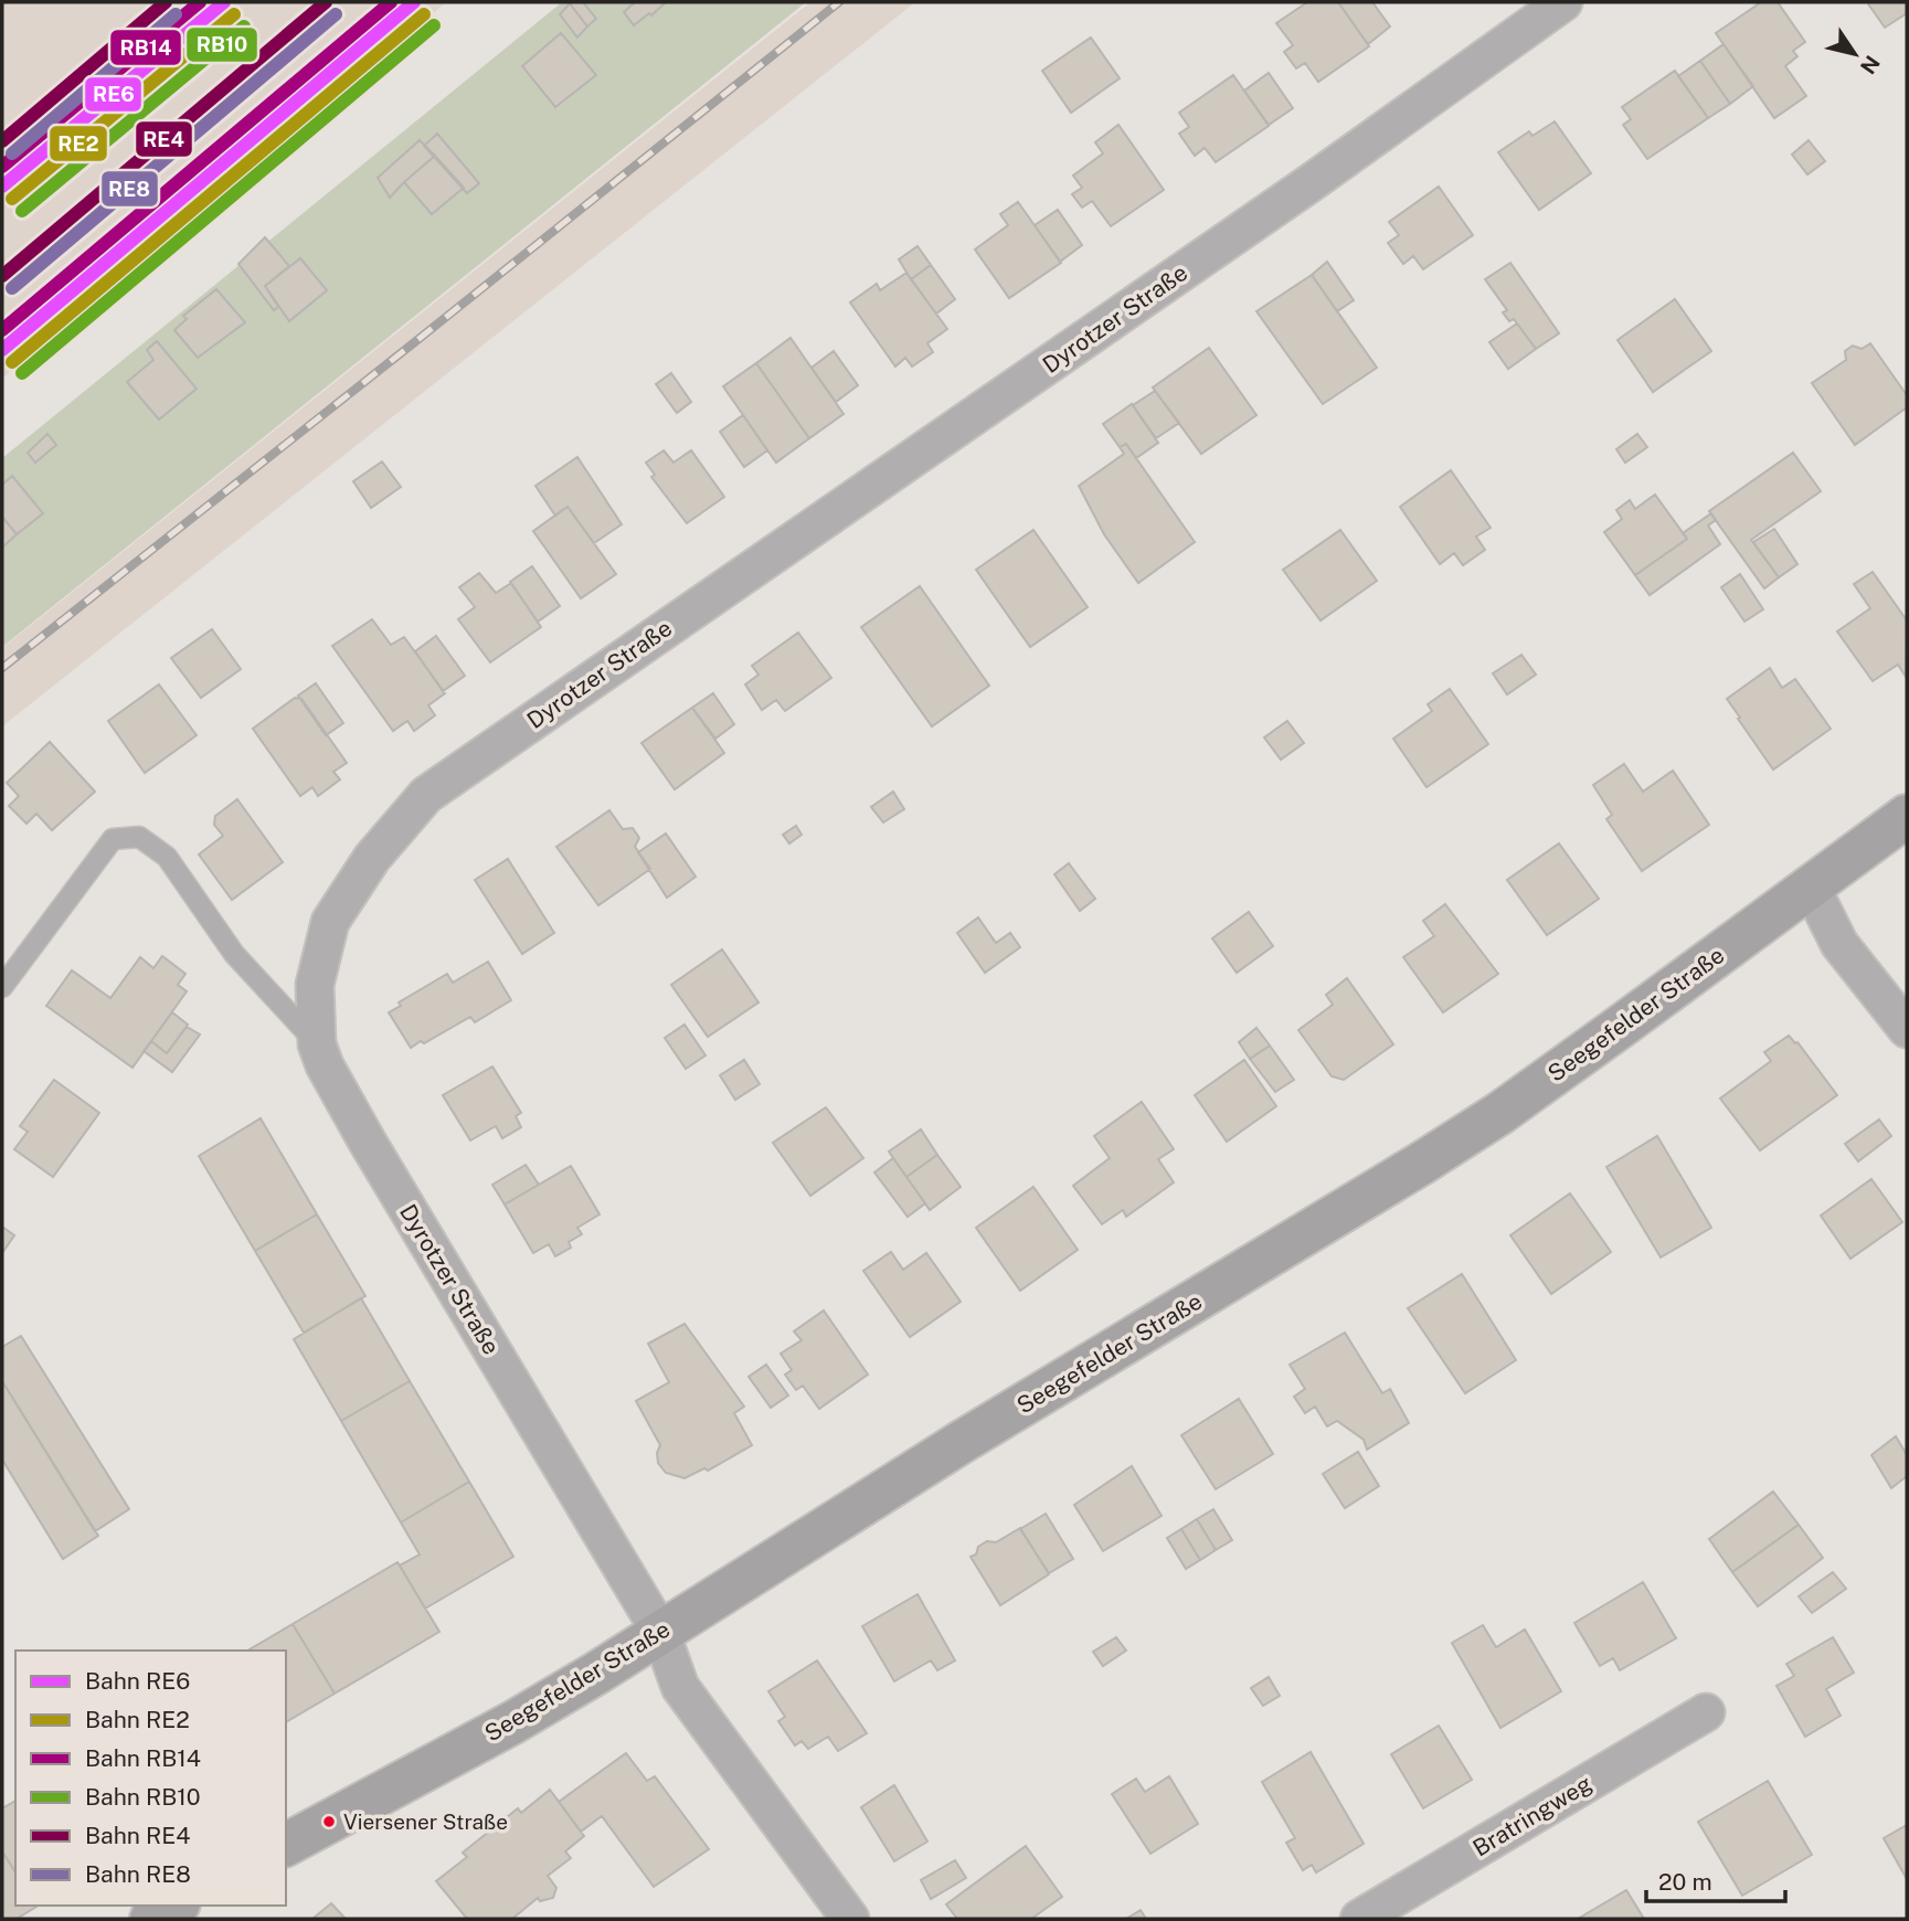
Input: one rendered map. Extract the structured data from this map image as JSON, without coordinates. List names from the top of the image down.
{
  "streets": {
    "street": ["Dyrotzer Straße", "Seegefelder Straße", "Bratringweg"]
  },
  "crossings": [
    ["Dyrotzer Straße", "Seegefelder Straße"]
  ],
  "places": ["Viersener Straße"],
  "lines": [
    "rail line RE6",
    "rail line RB14",
    "rail line RE4",
    "rail line RE2",
    "rail line RE8",
    "rail line RB10"
  ],
  "legend": [
    "Bahn RE6",
    "Bahn RE2",
    "Bahn RB14",
    "Bahn RB10",
    "Bahn RE4",
    "Bahn RE8"
  ],
  "scale_bar": "20 m",
  "north": "bottom right"
}
